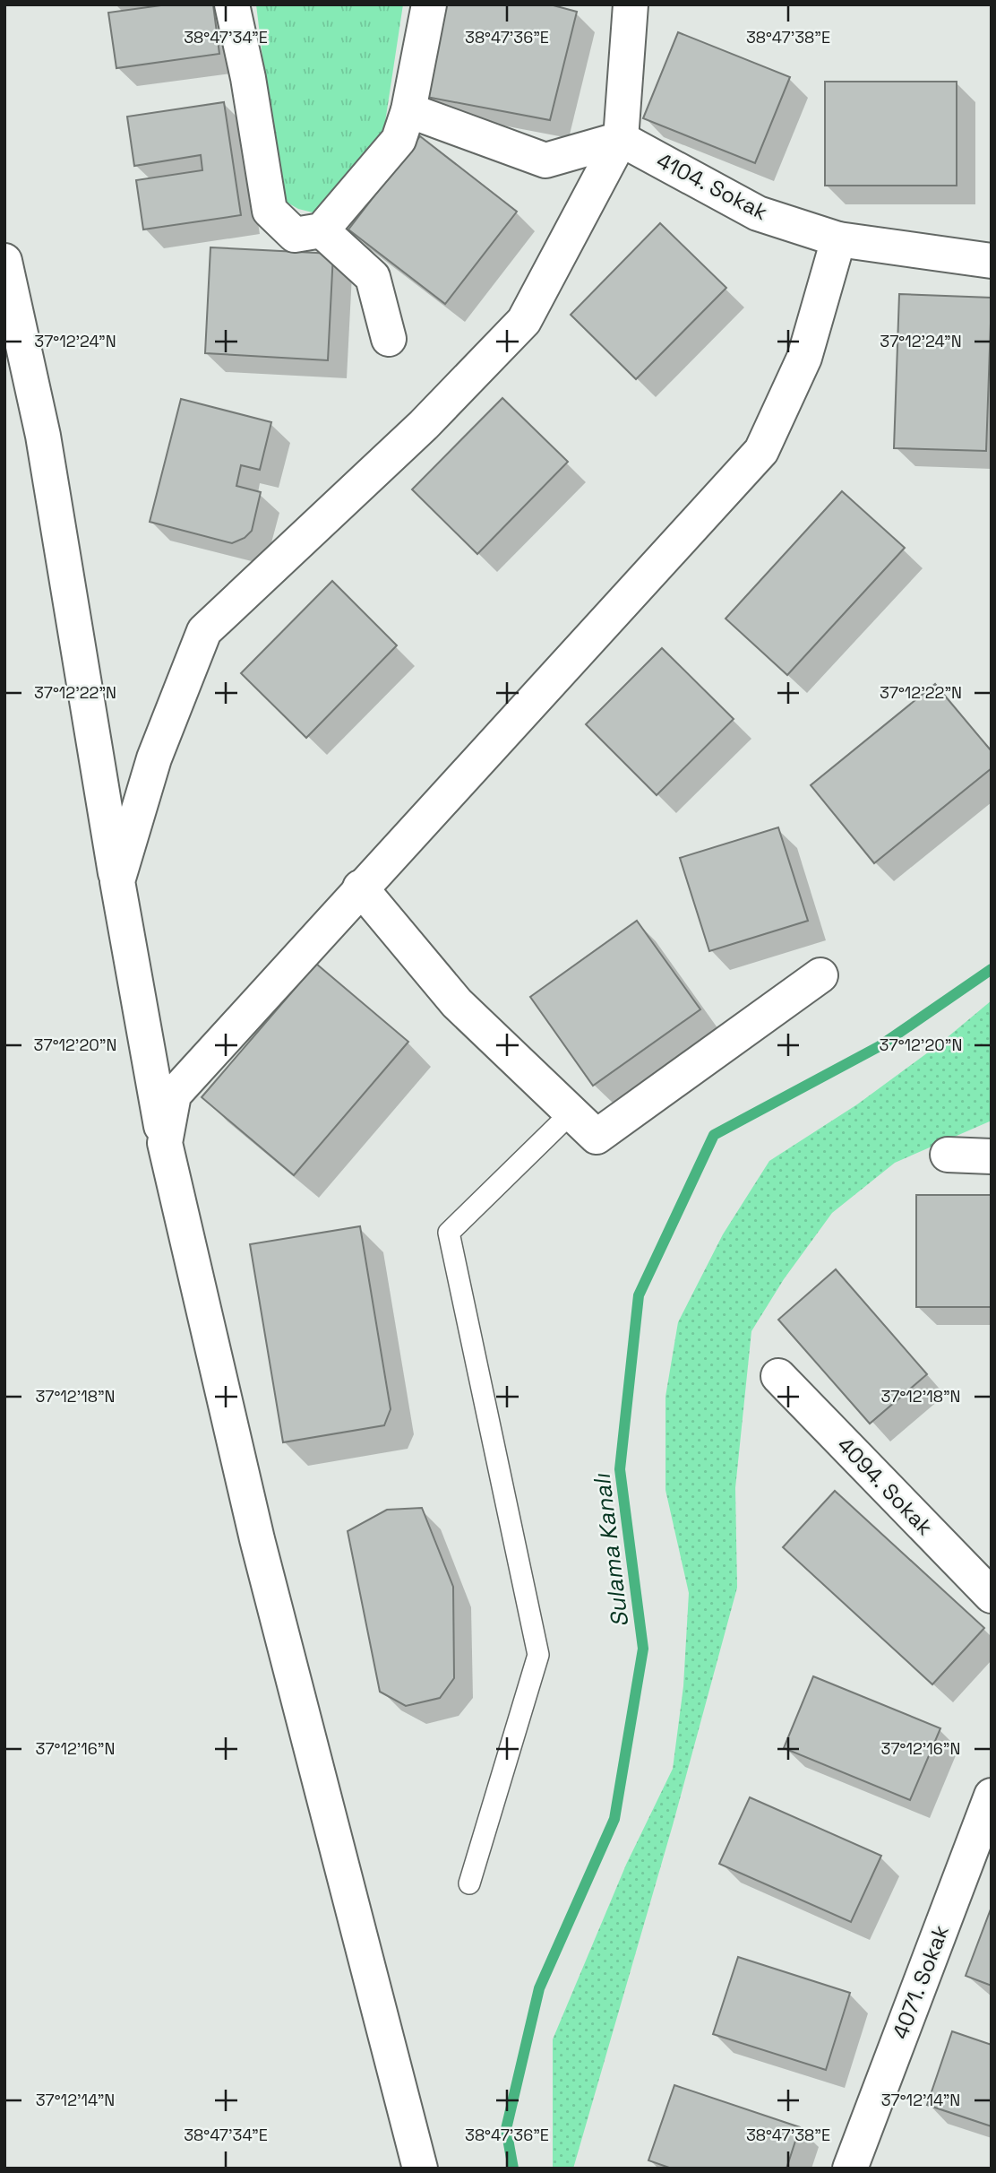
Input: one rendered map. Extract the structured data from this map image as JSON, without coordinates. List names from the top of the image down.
{
  "streets": {
    "street": ["4104. Sokak", "4094. Sokak", "4071. Sokak"]
  },
  "water": ["Sulama Kanalı"],
  "coordinates": [
    "38°47'34\"E",
    "38°47'36\"E",
    "38°47'38\"E",
    "37°12'24\"N",
    "37°12'22\"N",
    "37°12'20\"N",
    "37°12'18\"N",
    "37°12'16\"N",
    "37°12'14\"N"
  ]
}
